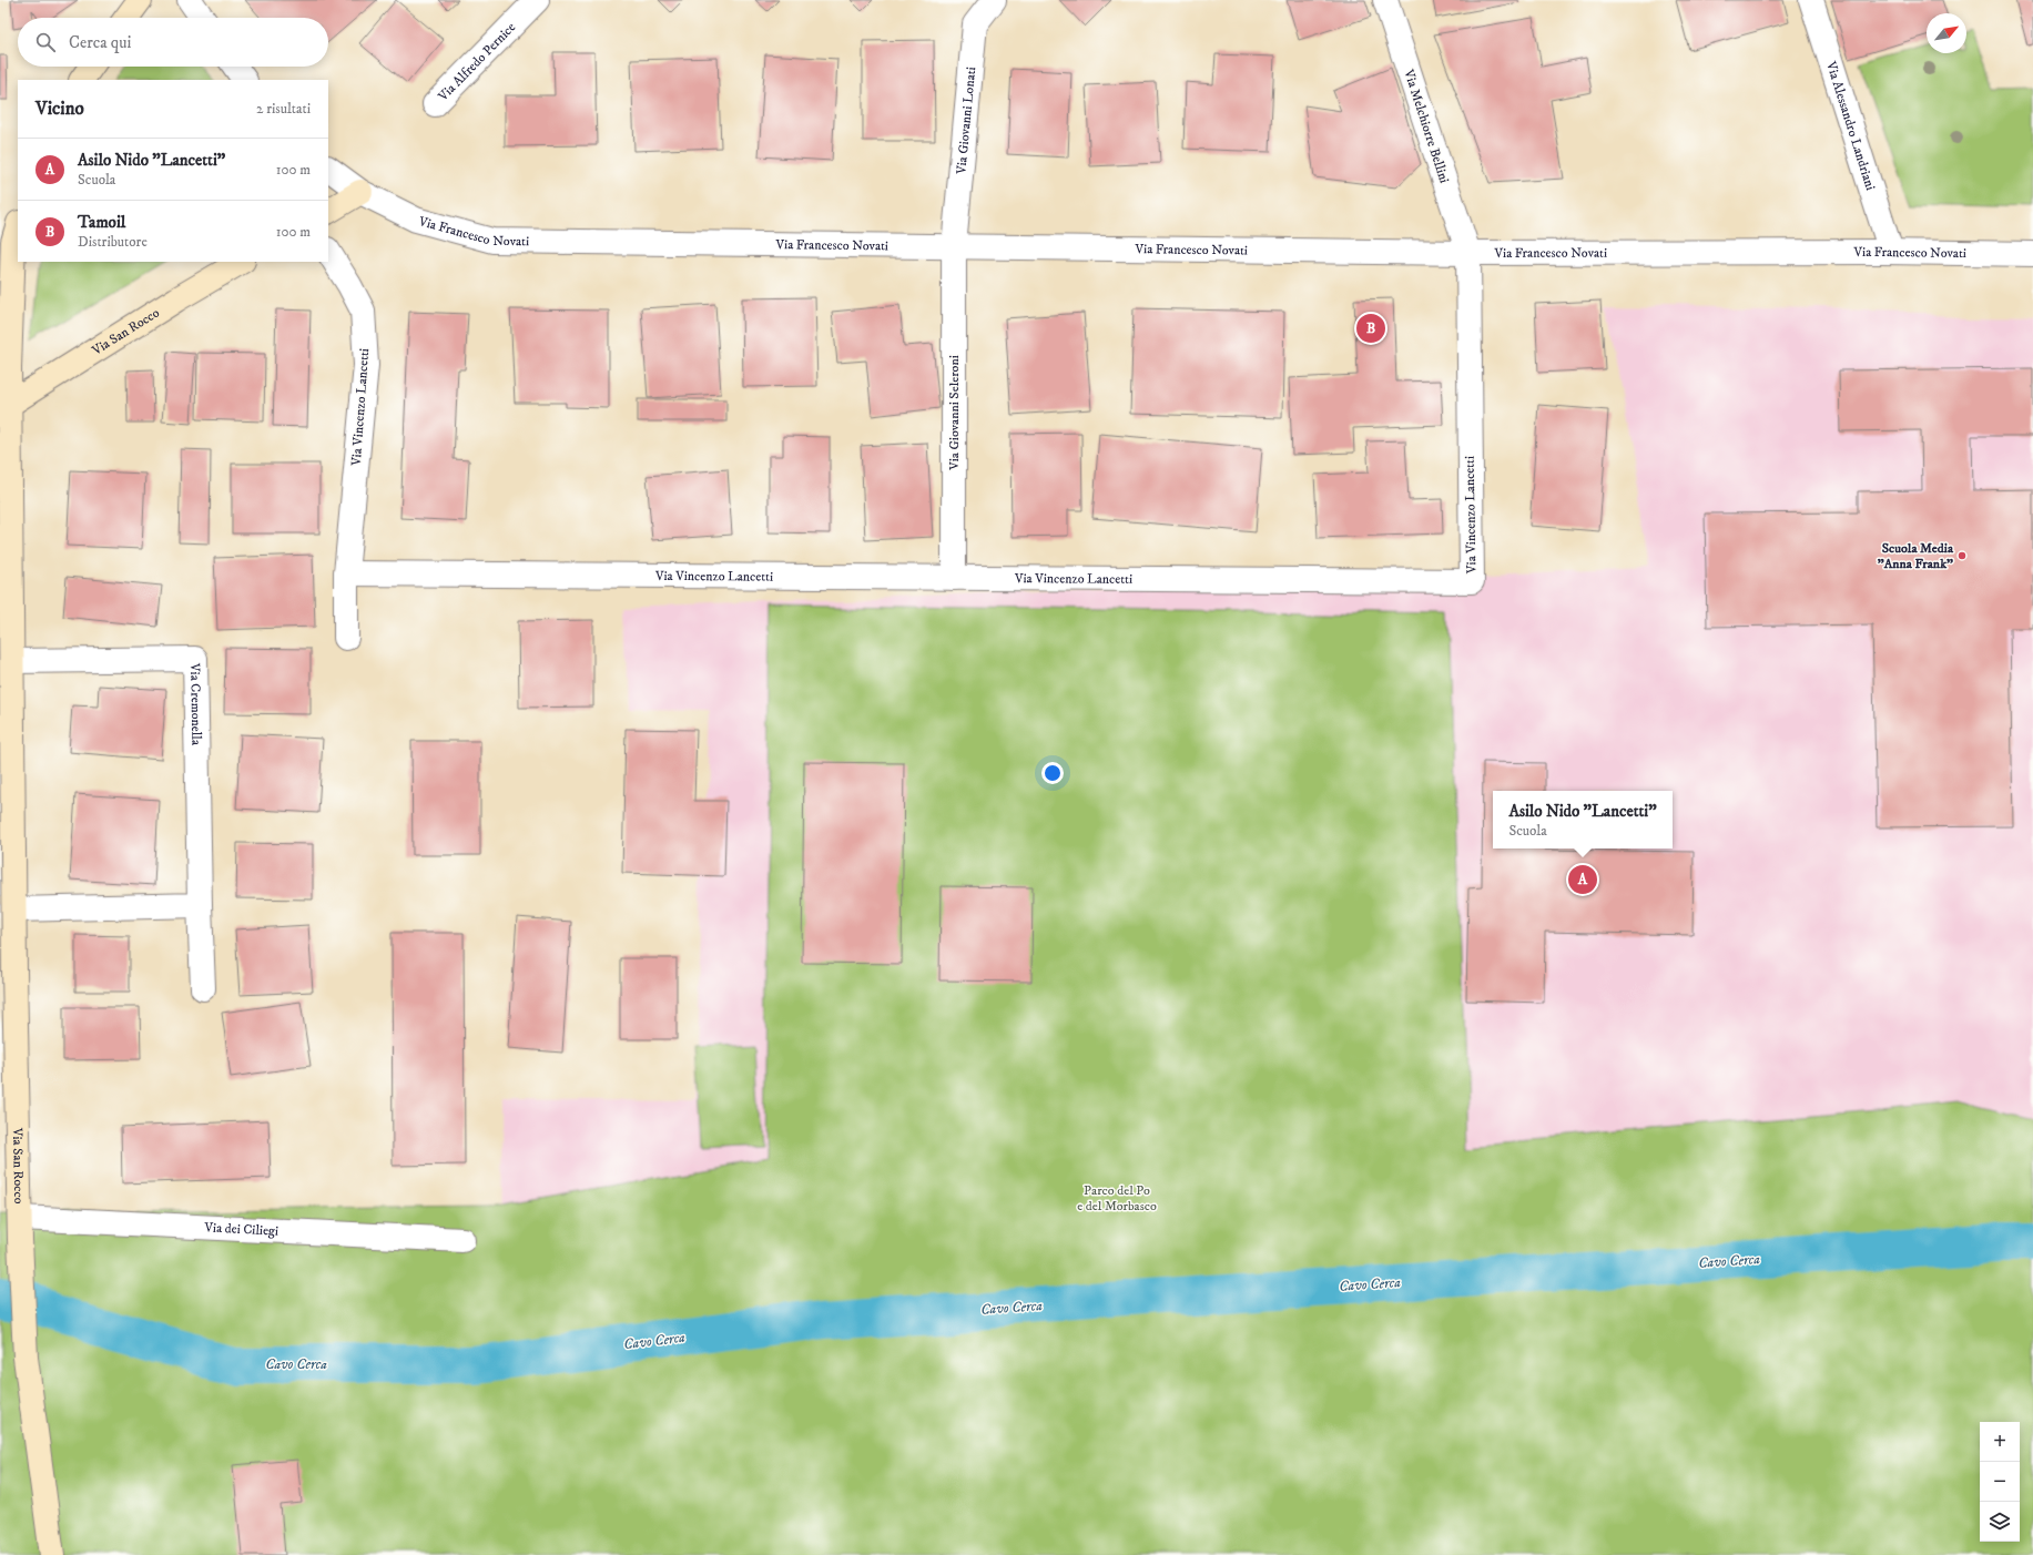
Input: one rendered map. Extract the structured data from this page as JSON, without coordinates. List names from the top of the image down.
{
  "streets": {
    "main road": ["Via San Rocco"],
    "street": [
      "Via Alfredo Pernice",
      "Via Giovanni Lonati",
      "Via Melchiorre Bellini",
      "Via Alessandro Landriani",
      "Via Francesco Novati",
      "Via Vincenzo Lancetti",
      "Via Giovanni Seleroni",
      "Via Cremonella",
      "Via dei Ciliegi"
    ]
  },
  "crossings": [
    ["Via Giovanni Lonati", "Via Francesco Novati"],
    ["Via Giovanni Lonati", "Via Giovanni Seleroni"],
    ["Via Melchiorre Bellini", "Via Francesco Novati"],
    ["Via Melchiorre Bellini", "Via Vincenzo Lancetti"],
    ["Via Alessandro Landriani", "Via Francesco Novati"],
    ["Via Francesco Novati", "Via Vincenzo Lancetti"],
    ["Via Francesco Novati", "Via Giovanni Seleroni"],
    ["Via San Rocco", "Via Cremonella"],
    ["Via San Rocco", "Via dei Ciliegi"],
    ["Via Vincenzo Lancetti", "Via Giovanni Seleroni"]
  ],
  "water": ["Cavo Cerca"],
  "parks": ["Parco del Po e del Morbasco"],
  "places": ["Scuola Media \"Anna Frank\""],
  "north": "top right",
  "page": {
    "search": "Cerca qui",
    "heading": ["Vicino", "2 risultati"],
    "list": [
      {
        "mark": "A",
        "name": "Asilo Nido \"Lancetti\"",
        "note": "Scuola",
        "value": "100 m"
      },
      {
        "mark": "B",
        "name": "Tamoil",
        "note": "Distributore",
        "value": "100 m"
      }
    ],
    "pins": ["B", "A"],
    "popup": ["Asilo Nido \"Lancetti\"", "Scuola"],
    "map_buttons": ["+", "−"]
  }
}
